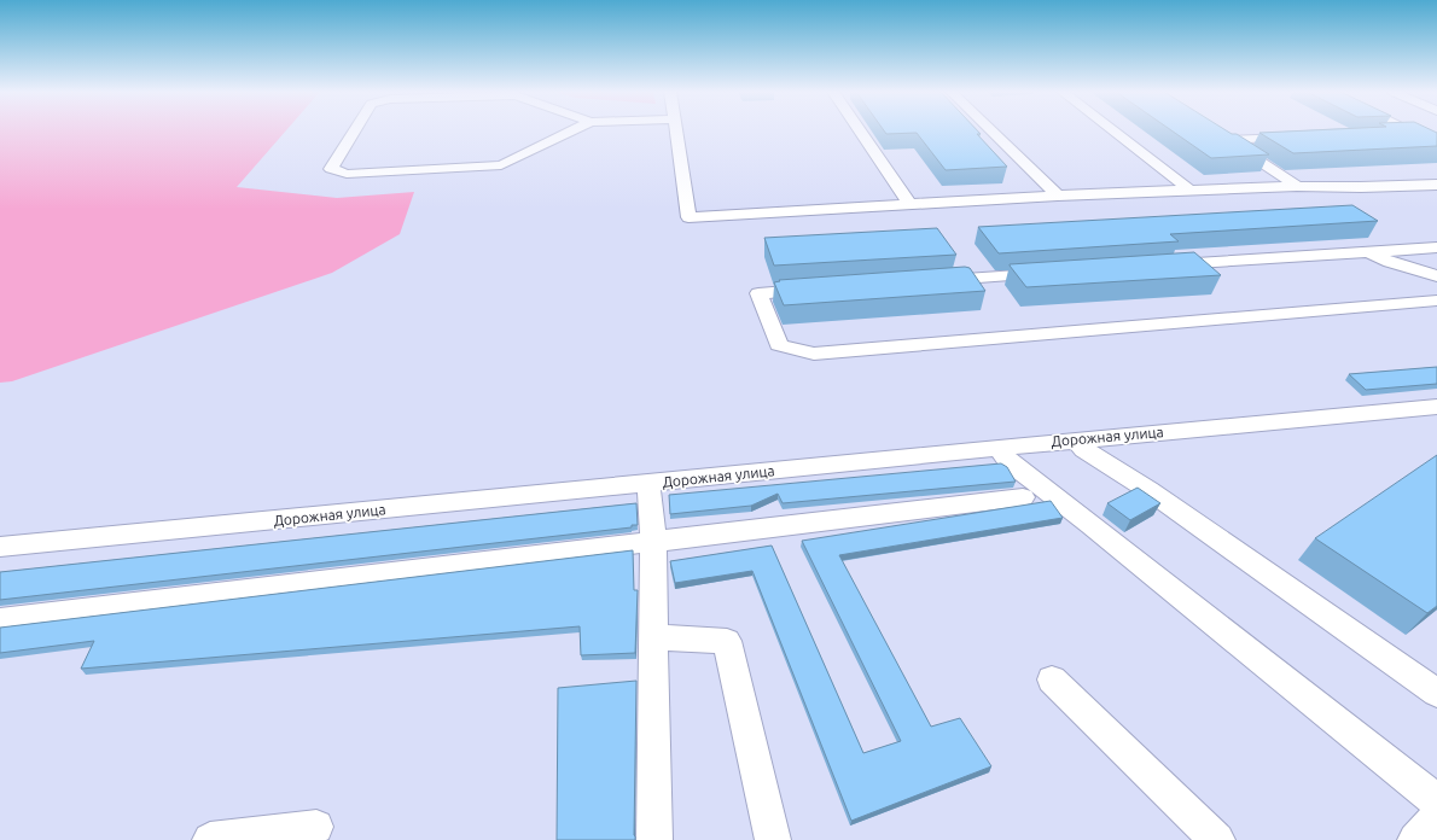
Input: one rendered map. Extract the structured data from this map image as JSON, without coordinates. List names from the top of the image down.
{
  "streets": {
    "street": ["Дорожная улица"]
  }
}
